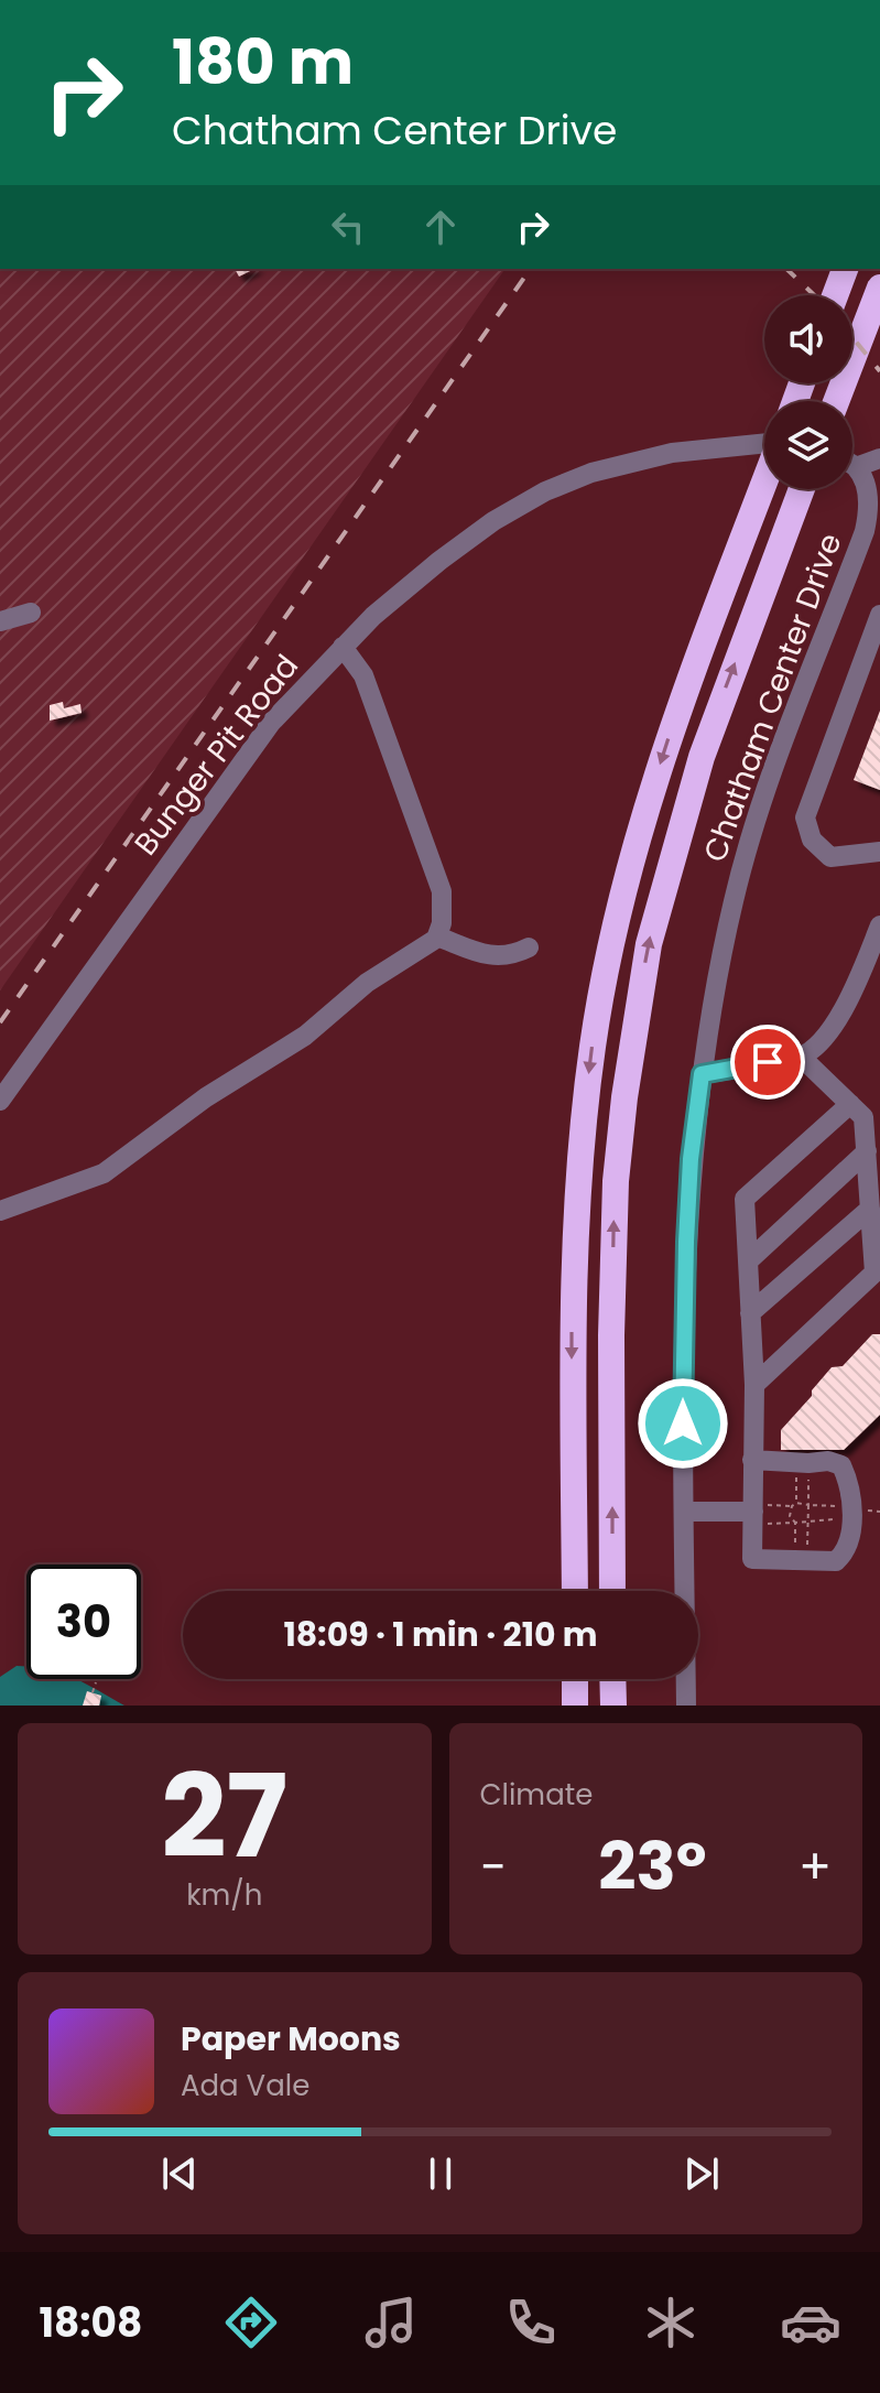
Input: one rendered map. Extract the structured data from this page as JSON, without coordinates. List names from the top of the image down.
{
  "streets": {
    "street": ["Chatham Center Drive", "Bunger Pit Road"]
  },
  "page": {
    "turn": ["180 m", "Chatham Center Drive"],
    "limit": "30",
    "trip": "18:09 · 1 min · 210 m",
    "tile": [
      ["27", "km/h"],
      "Climate"
    ],
    "heat": ["−", "23°", "+"],
    "song": ["Paper Moons", "Ada Vale"],
    "tabs": "18:08"
  }
}
